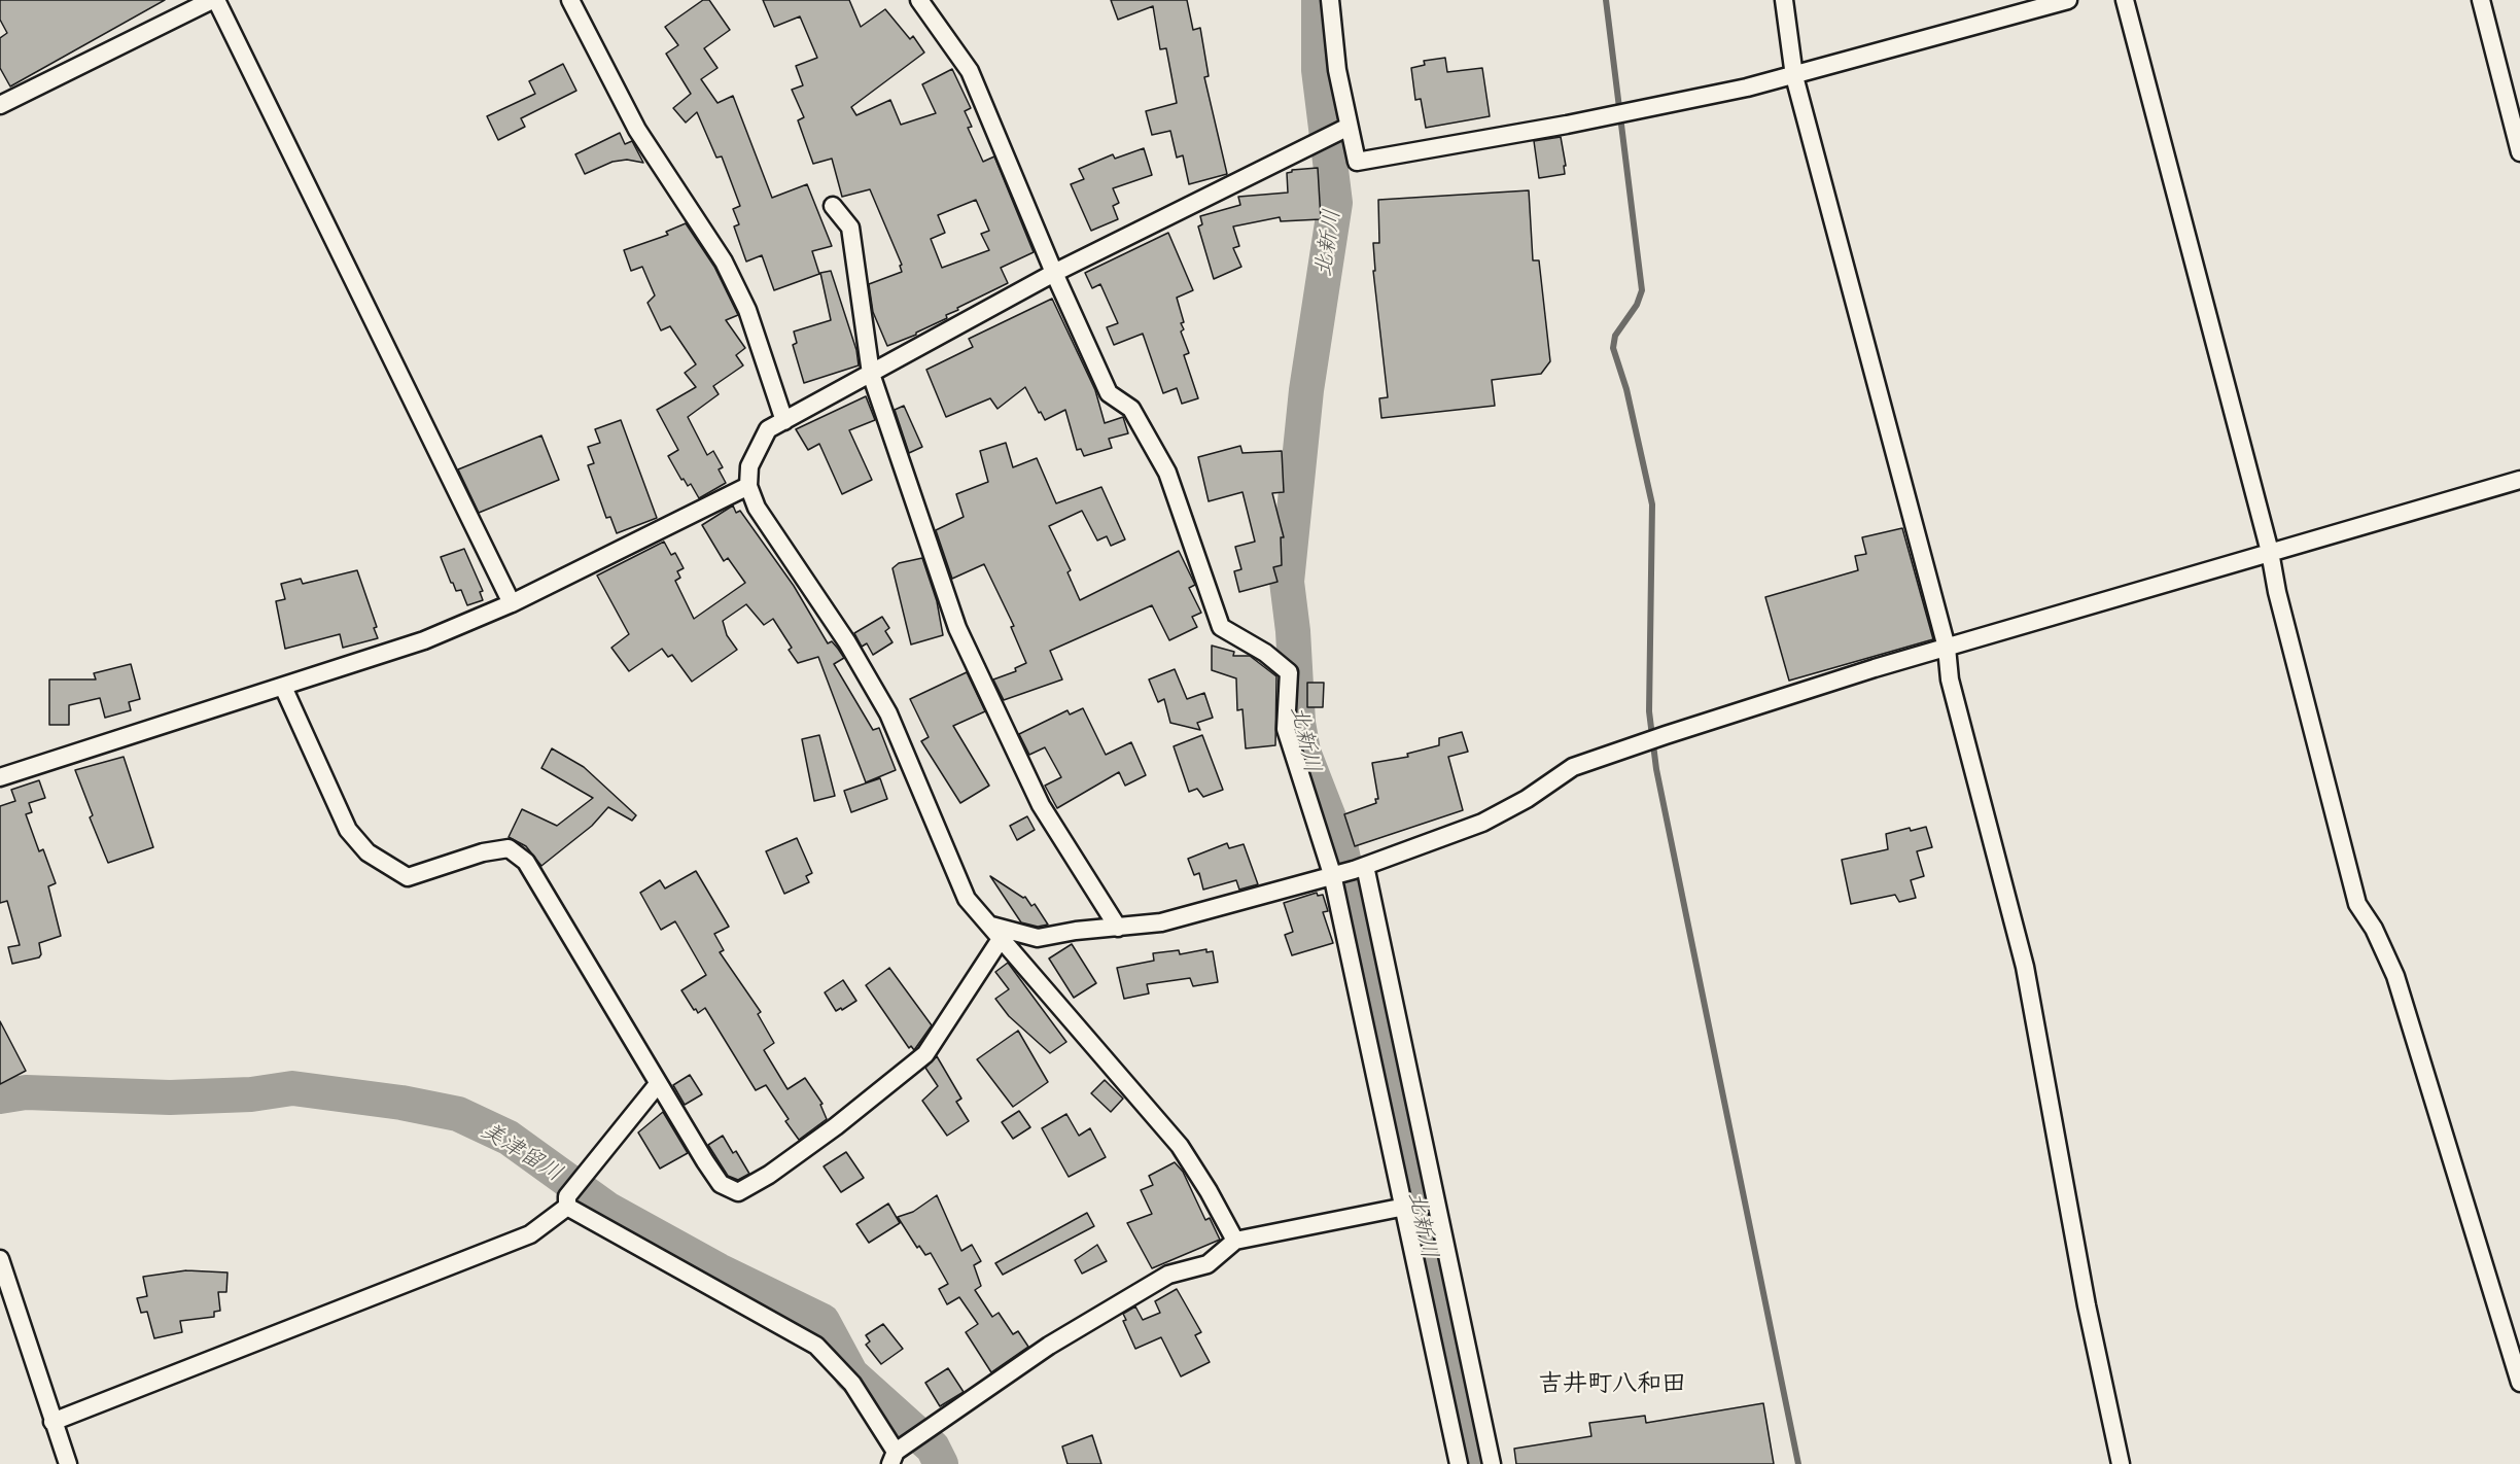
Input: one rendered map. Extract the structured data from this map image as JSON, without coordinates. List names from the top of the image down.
{
  "districts": ["吉井町八和田"],
  "water": ["北新川", "美津留川"]
}
